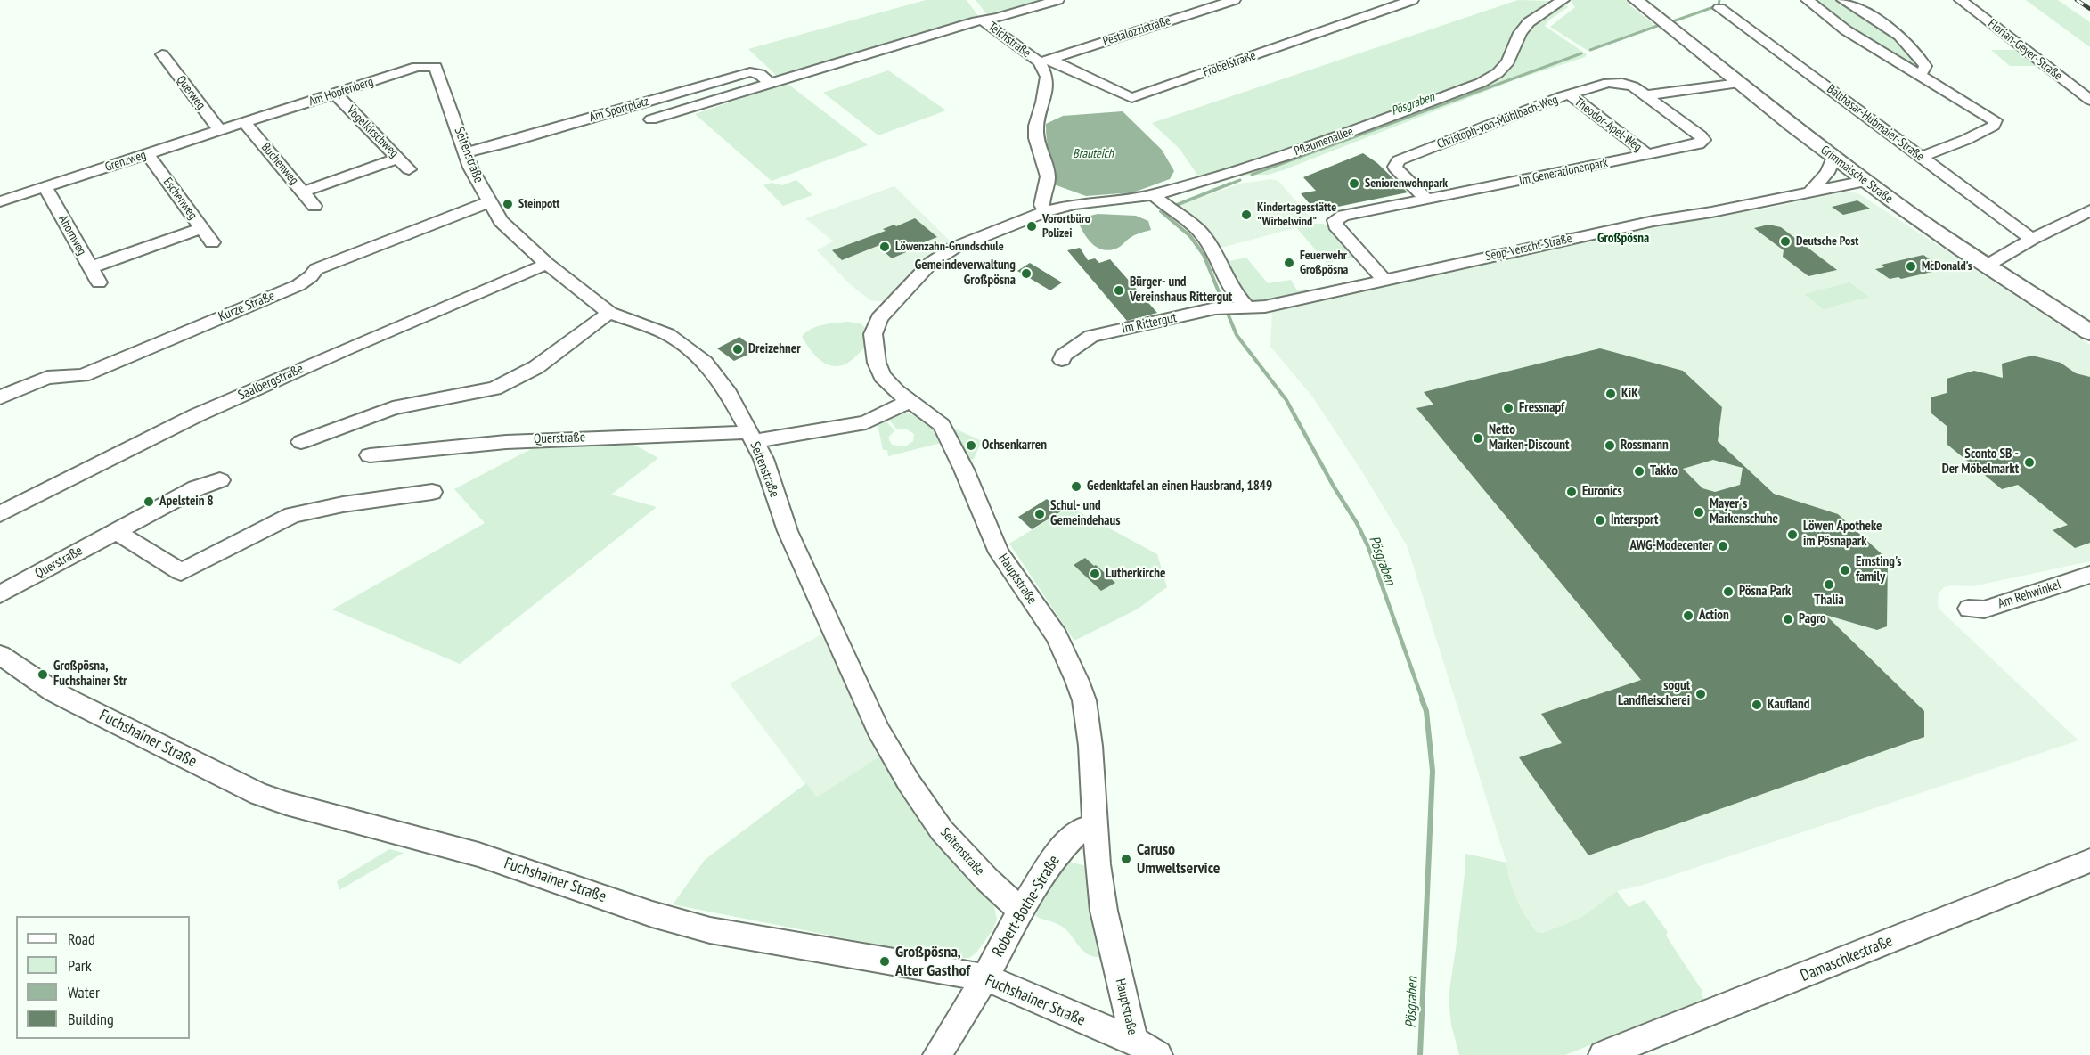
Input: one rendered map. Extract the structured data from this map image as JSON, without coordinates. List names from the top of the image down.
{
  "streets": {
    "main road": ["Grimmaische Straße"],
    "street": [
      "Pestalozzistraße",
      "Teichstraße",
      "Florian-Geyer-Straße",
      "Fröbelstraße",
      "Am Hopfenberg",
      "Querweg",
      "Am Sportplatz",
      "Christoph-von-Mühlbach-Weg",
      "Balthasar-Hubmaier-Straße",
      "Theodor-Apel-Weg",
      "Vogelkirschweg",
      "Pflaumenallee",
      "Seitenstraße",
      "Grenzweg",
      "Buchenweg",
      "Im Generationenpark",
      "Eschenweg",
      "Ahornweg",
      "Sepp-Verscht-Straße",
      "Kurze Straße",
      "Im Rittergut",
      "Saalbergstraße",
      "Querstraße",
      "Hauptstraße",
      "Am Rehwinkel",
      "Fuchshainer Straße",
      "Robert-Bothe-Straße",
      "Damaschkestraße"
    ]
  },
  "crossings": [
    ["Pestalozzistraße", "Teichstraße"],
    ["Pestalozzistraße", "Fröbelstraße"],
    ["Teichstraße", "Fröbelstraße"],
    ["Teichstraße", "Am Sportplatz"],
    ["Teichstraße", "Pflaumenallee"],
    ["Teichstraße", "Hauptstraße"],
    ["Am Hopfenberg", "Vogelkirschweg"],
    ["Am Hopfenberg", "Seitenstraße"],
    ["Am Hopfenberg", "Grenzweg"],
    ["Am Hopfenberg", "Buchenweg"],
    ["Querweg", "Grenzweg"],
    ["Am Sportplatz", "Seitenstraße"],
    ["Christoph-von-Mühlbach-Weg", "Theodor-Apel-Weg"],
    ["Christoph-von-Mühlbach-Weg", "Im Generationenpark"],
    ["Theodor-Apel-Weg", "Im Generationenpark"],
    ["Pflaumenallee", "Hauptstraße"],
    ["Seitenstraße", "Kurze Straße"],
    ["Seitenstraße", "Saalbergstraße"],
    ["Seitenstraße", "Querstraße"],
    ["Seitenstraße", "Robert-Bothe-Straße"],
    ["Grenzweg", "Buchenweg"],
    ["Grenzweg", "Eschenweg"],
    ["Grenzweg", "Ahornweg"],
    ["Im Generationenpark", "Sepp-Verscht-Straße"],
    ["Grimmaische Straße", "Sepp-Verscht-Straße"],
    ["Sepp-Verscht-Straße", "Im Rittergut"],
    ["Querstraße", "Hauptstraße"],
    ["Hauptstraße", "Fuchshainer Straße"],
    ["Hauptstraße", "Robert-Bothe-Straße"],
    ["Fuchshainer Straße", "Robert-Bothe-Straße"]
  ],
  "districts": ["Großpösna"],
  "water": ["Pösgraben", "Brauteich"],
  "places": [
    "Seniorenwohnpark",
    "Steinpott",
    "Kindertagesstätte \"Wirbelwind\"",
    "Vorortbüro Polizei",
    "Deutsche Post",
    "Löwenzahn-Grundschule",
    "Feuerwehr Großpösna",
    "McDonald's",
    "Gemeindeverwaltung Großpösna",
    "Bürger- und Vereinshaus Rittergut",
    "Dreizehner",
    "KiK",
    "Fressnapf",
    "Netto Marken-Discount",
    "Ochsenkarren",
    "Rossmann",
    "Sconto SB - Der Möbelmarkt",
    "Takko",
    "Gedenktafel an einen Hausbrand, 1849",
    "Euronics",
    "Apelstein 8",
    "Mayer´s Markenschuhe",
    "Schul- und Gemeindehaus",
    "Intersport",
    "Löwen Apotheke im Pösnapark",
    "AWG-Modecenter",
    "Ernsting's family",
    "Lutherkirche",
    "Thalia",
    "Pösna Park",
    "Action",
    "Pagro",
    "Großpösna, Fuchshainer Str",
    "sogut Landfleischerei",
    "Kaufland",
    "Caruso Umweltservice",
    "Großpösna, Alter Gasthof"
  ],
  "legend": [
    "Road",
    "Park",
    "Water",
    "Building"
  ]
}
